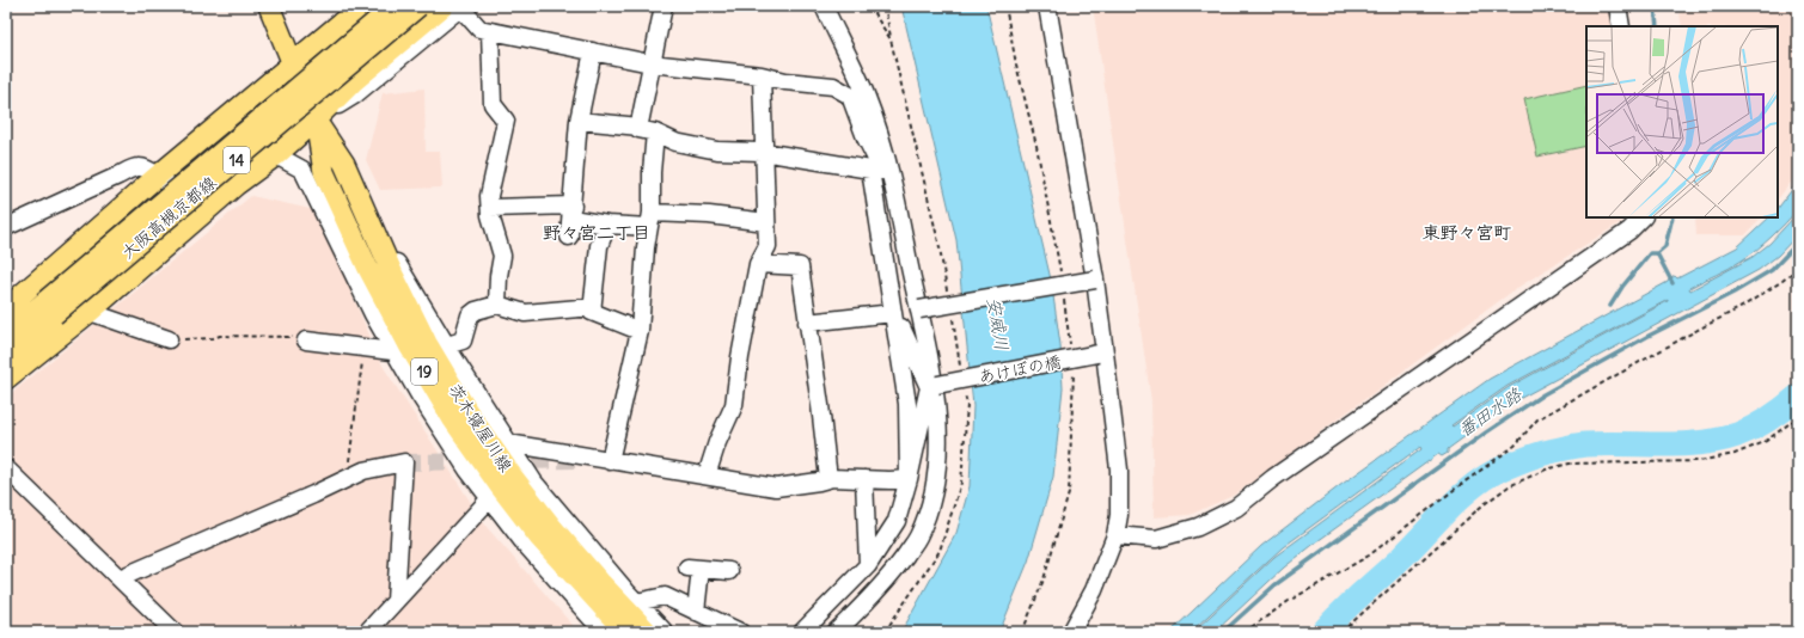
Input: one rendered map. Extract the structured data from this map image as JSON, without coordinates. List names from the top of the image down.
{
  "streets": {
    "main road": [
      "14",
      "大阪高槻京都線",
      "19",
      "茨木寝屋川線"
    ],
    "street": ["あけぼの橋"]
  },
  "districts": ["野々宮二丁目", "東野々宮町"],
  "water": ["安威川", "番田水路"]
}
